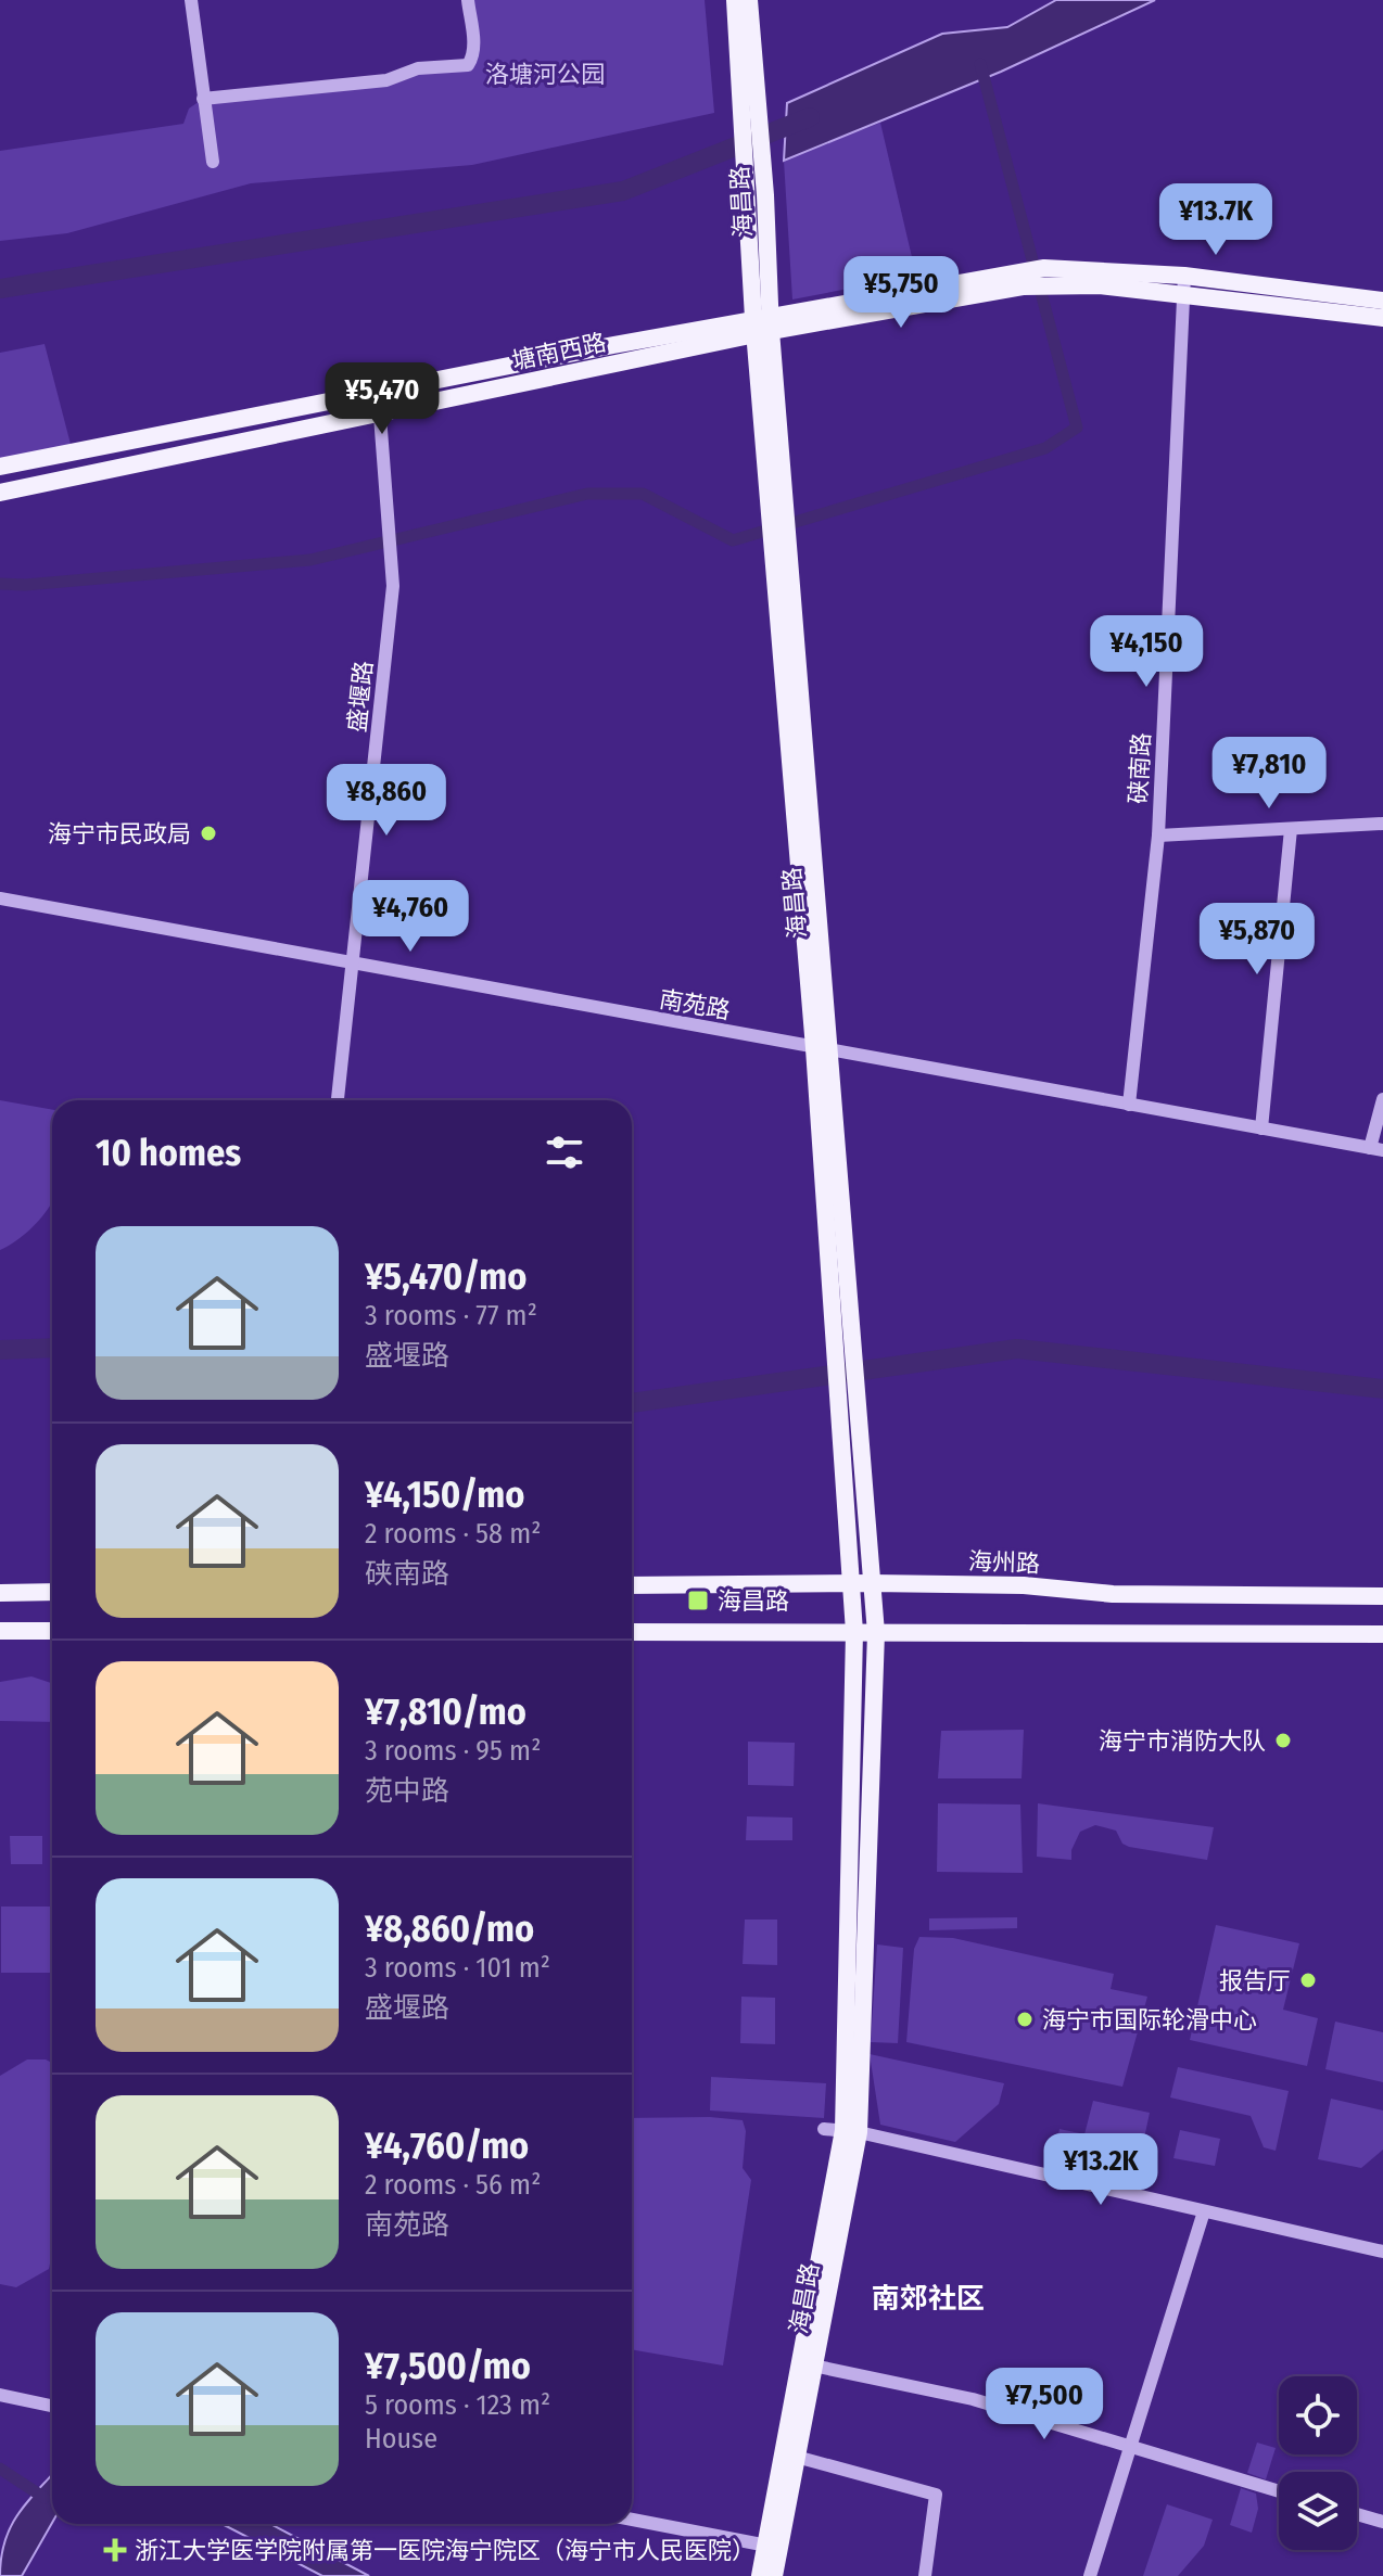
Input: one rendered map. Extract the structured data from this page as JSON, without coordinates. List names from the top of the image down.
{
  "streets": {
    "main road": ["海昌路", "塘南西路", "海州路"],
    "street": ["盛堰路", "硖南路", "南苑路"]
  },
  "crossings": [
    ["海昌路", "塘南西路"],
    ["海昌路", "南苑路"],
    ["海昌路", "海州路"],
    ["塘南西路", "盛堰路"],
    ["盛堰路", "南苑路"],
    ["硖南路", "南苑路"]
  ],
  "districts": ["南郊社区"],
  "parks": ["洛塘河公园"],
  "places": {
    "other": [
      "海宁市民政局",
      "海宁市消防大队",
      "报告厅",
      "海宁市国际轮滑中心"
    ],
    "transit": ["海昌路"],
    "health": ["浙江大学医学院附属第一医院海宁院区（海宁市人民医院）"]
  },
  "page": {
    "price": [
      "¥13.7K",
      "¥5,750",
      "¥5,470",
      "¥4,150",
      "¥7,810",
      "¥8,860",
      "¥4,760",
      "¥5,870",
      "¥13.2K",
      "¥7,500"
    ],
    "heading": "10 homes",
    "list": [
      {
        "name": "¥5,470/mo",
        "note": "3 rooms · 77 m² · 盛堰路"
      },
      {
        "name": "¥4,150/mo",
        "note": "2 rooms · 58 m² · 硖南路"
      },
      {
        "name": "¥7,810/mo",
        "note": "3 rooms · 95 m² · 苑中路"
      },
      {
        "name": "¥8,860/mo",
        "note": "3 rooms · 101 m² · 盛堰路"
      },
      {
        "name": "¥4,760/mo",
        "note": "2 rooms · 56 m² · 南苑路"
      },
      {
        "name": "¥7,500/mo",
        "note": "5 rooms · 123 m² · House"
      }
    ]
  }
}
